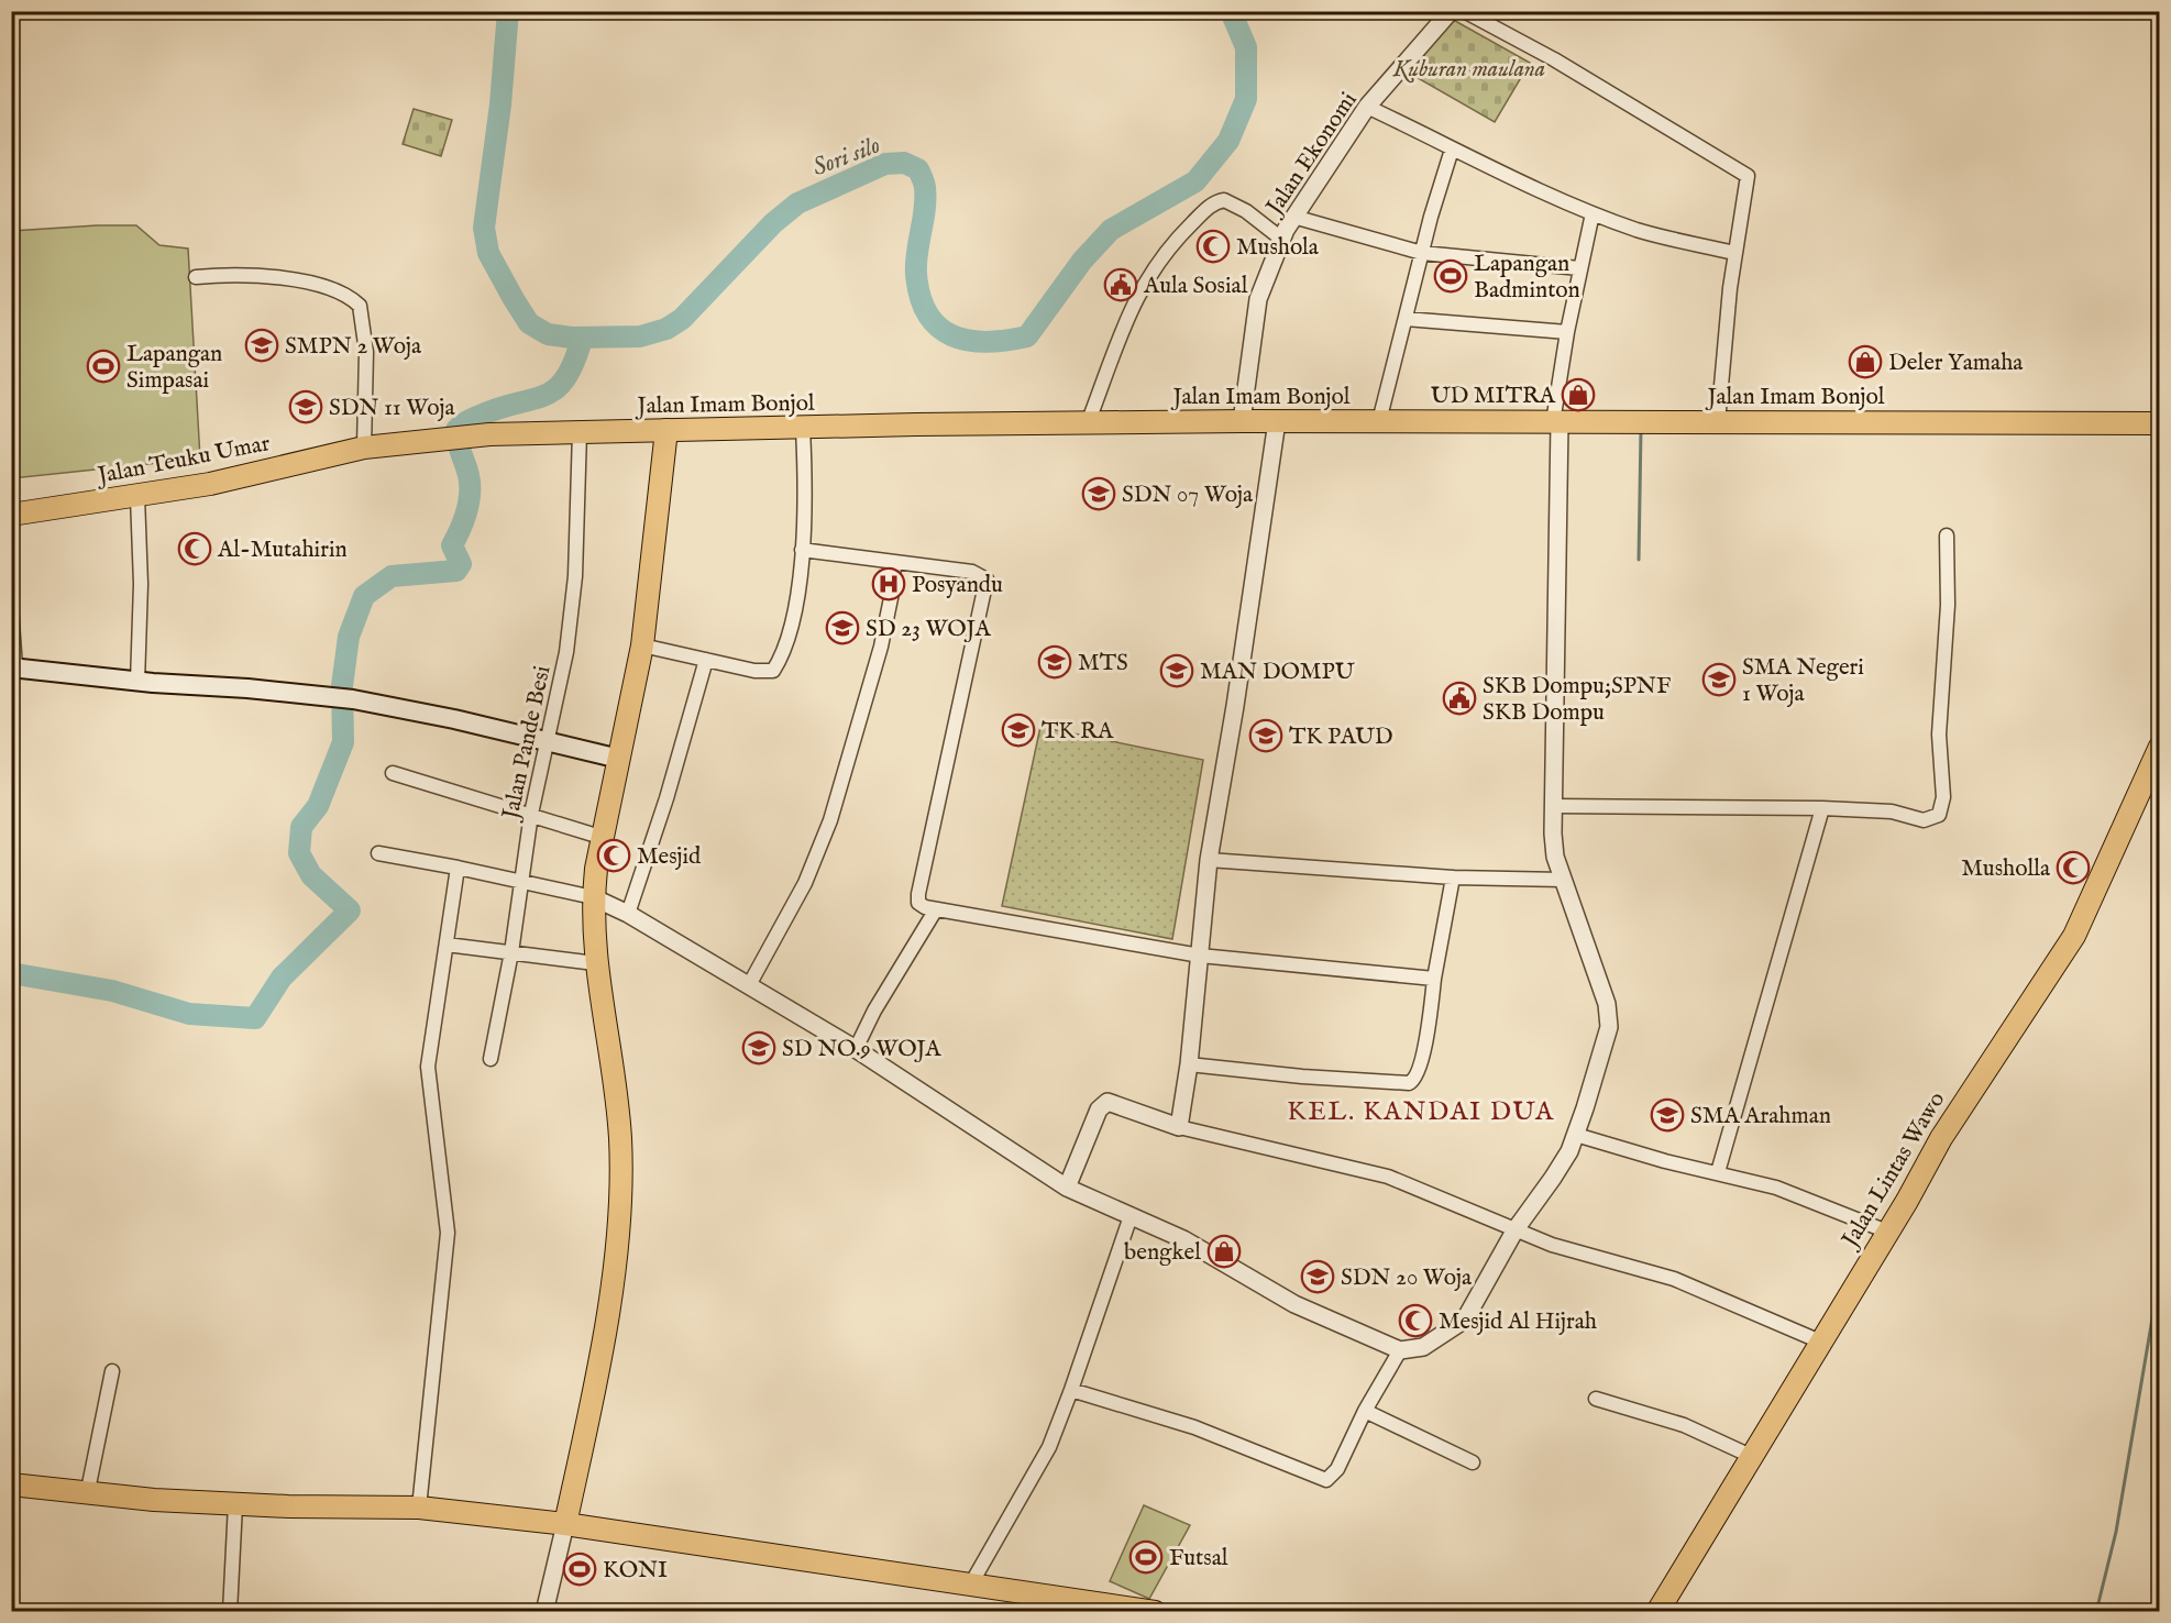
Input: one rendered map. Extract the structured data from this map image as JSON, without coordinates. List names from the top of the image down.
{
  "streets": {
    "main road": ["Jalan Imam Bonjol", "Jalan Teuku Umar", "Jalan Lintas Wawo"],
    "street": ["Jalan Ekonomi", "Jalan Pande Besi"]
  },
  "crossings": [
    ["Jalan Ekonomi", "Jalan Imam Bonjol"],
    ["Jalan Imam Bonjol", "Jalan Teuku Umar"],
    ["Jalan Imam Bonjol", "Jalan Pande Besi"]
  ],
  "districts": ["KEL. KANDAI DUA"],
  "water": ["Sori silo"],
  "parks": ["Kuburan maulana"],
  "places": {
    "mosque": [
      "Mushola",
      "Al-Mutahirin",
      "Mesjid",
      "Musholla",
      "Mesjid Al Hijrah"
    ],
    "sports": [
      "Lapangan Badminton",
      "Lapangan Simpasai",
      "Futsal",
      "KONI"
    ],
    "public building": ["Aula Sosial", "SKB Dompu;SPNF SKB Dompu"],
    "school or university": [
      "SMPN 2 Woja",
      "SDN 11 Woja",
      "SDN 07 Woja",
      "SD 23 WOJA",
      "MTS",
      "MAN DOMPU",
      "SMA Negeri 1 Woja",
      "TK RA",
      "TK PAUD",
      "SD NO.9 WOJA",
      "SMA Arahman",
      "SDN 20 Woja"
    ],
    "shop": ["Deler Yamaha", "UD MITRA", "bengkel"],
    "hospital": ["Posyandu"]
  }
}
